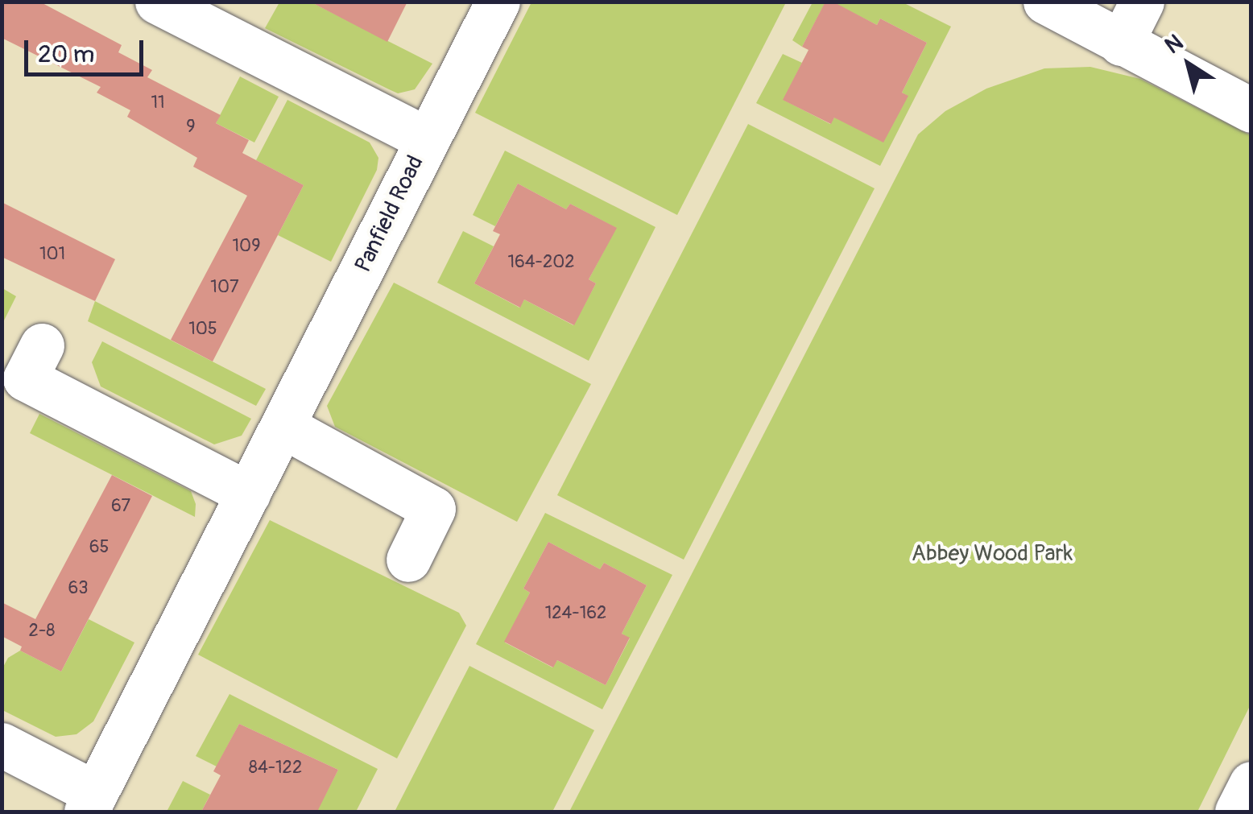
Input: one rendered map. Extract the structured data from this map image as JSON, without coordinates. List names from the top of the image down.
{
  "streets": {
    "street": ["Panfield Road"]
  },
  "parks": ["Abbey Wood Park"],
  "house_numbers": [
    "11",
    "9",
    "109",
    "101",
    "164-202",
    "107",
    "105",
    "67",
    "65",
    "63",
    "124-162",
    "2-8",
    "84-122"
  ],
  "scale_bar": "20 m",
  "north": "top left"
}
